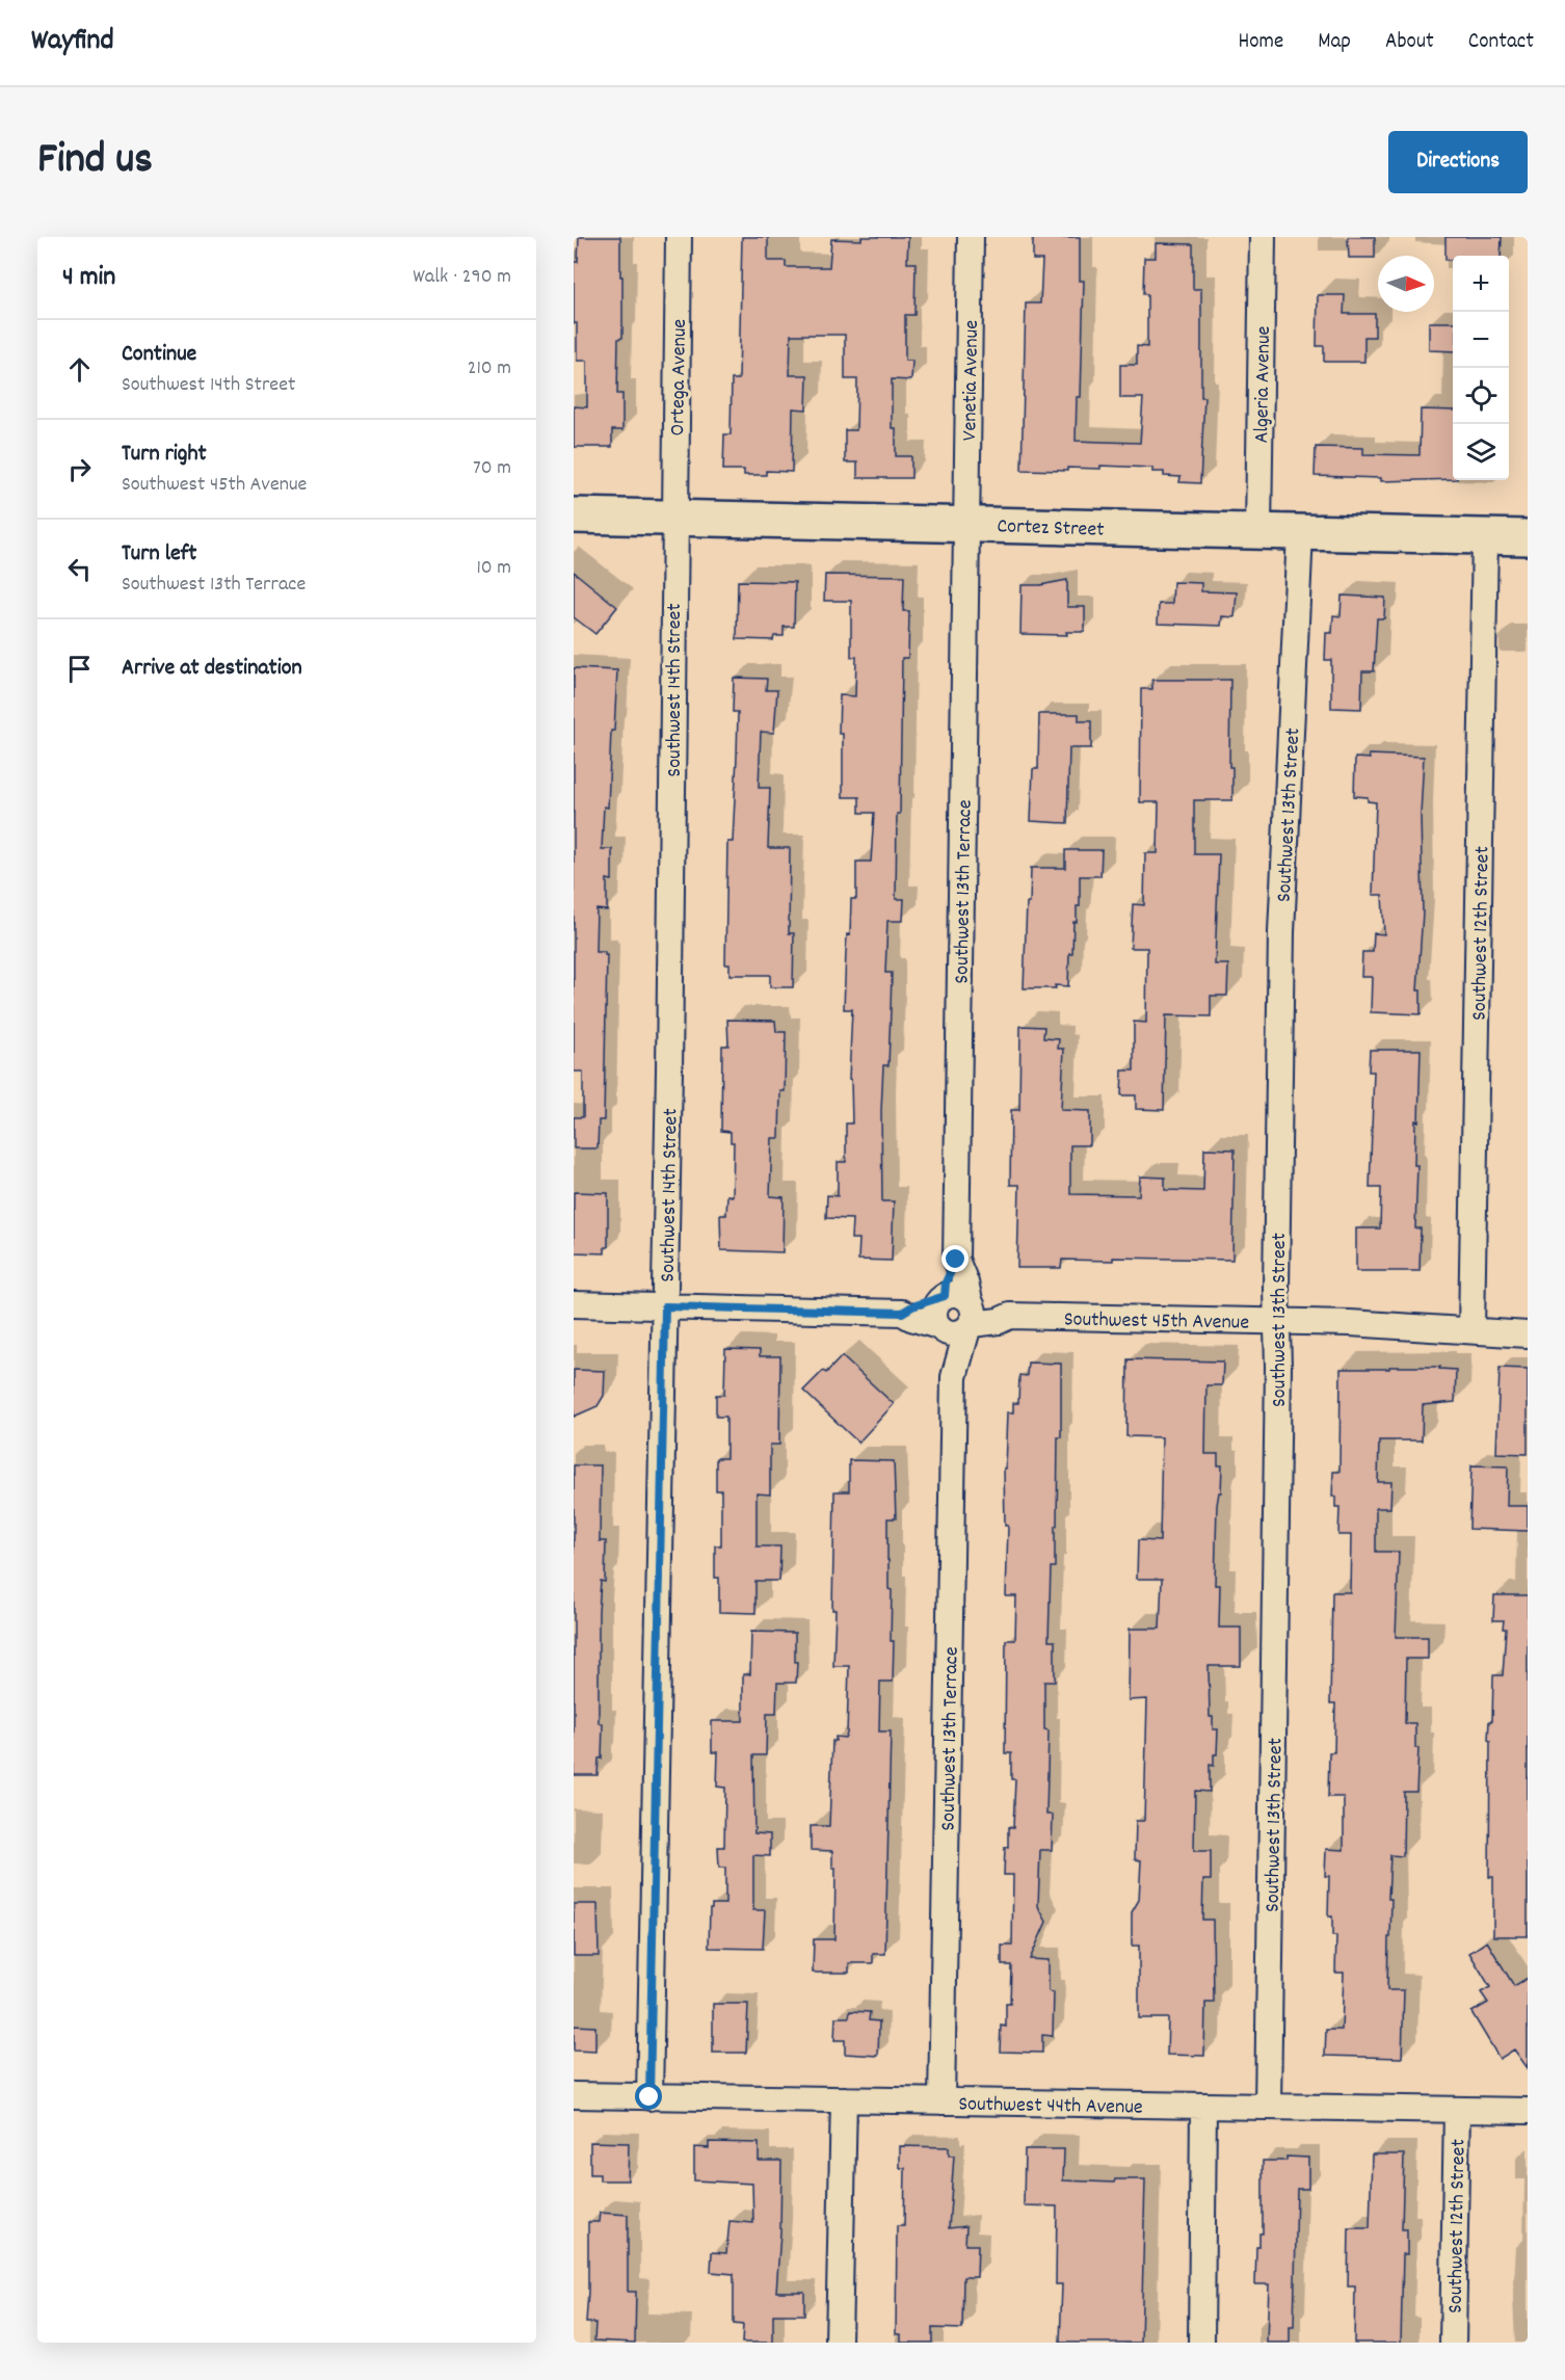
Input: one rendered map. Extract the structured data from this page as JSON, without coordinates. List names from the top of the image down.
{
  "streets": {
    "street": [
      "Ortega Avenue",
      "Venetia Avenue",
      "Algeria Avenue",
      "Cortez Street",
      "Southwest 14th Street",
      "Southwest 13th Street",
      "Southwest 13th Terrace",
      "Southwest 12th Street",
      "Southwest 45th Avenue",
      "Southwest 44th Avenue"
    ]
  },
  "crossings": [
    ["Ortega Avenue", "Cortez Street"],
    ["Ortega Avenue", "Southwest 14th Street"],
    ["Venetia Avenue", "Cortez Street"],
    ["Venetia Avenue", "Southwest 13th Terrace"],
    ["Algeria Avenue", "Cortez Street"],
    ["Cortez Street", "Southwest 14th Street"],
    ["Cortez Street", "Southwest 13th Street"],
    ["Cortez Street", "Southwest 13th Terrace"],
    ["Cortez Street", "Southwest 12th Street"],
    ["Southwest 14th Street", "Southwest 45th Avenue"],
    ["Southwest 14th Street", "Southwest 44th Avenue"],
    ["Southwest 13th Street", "Southwest 45th Avenue"],
    ["Southwest 13th Street", "Southwest 44th Avenue"],
    ["Southwest 13th Terrace", "Southwest 45th Avenue"],
    ["Southwest 13th Terrace", "Southwest 44th Avenue"],
    ["Southwest 12th Street", "Southwest 45th Avenue"],
    ["Southwest 12th Street", "Southwest 44th Avenue"]
  ],
  "north": "right",
  "page": {
    "header": "Wayfind",
    "nav": [
      "Home",
      "Map",
      "About",
      "Contact"
    ],
    "title": "Find us",
    "buttons": "Directions",
    "heading": ["4 min", "Walk · 290 m"],
    "map_buttons": ["+", "−"],
    "list": [
      ["Continue", "Southwest 14th Street", "210 m"],
      ["Turn right", "Southwest 45th Avenue", "70 m"],
      ["Turn left", "Southwest 13th Terrace", "10 m"],
      "Arrive at destination"
    ]
  }
}
